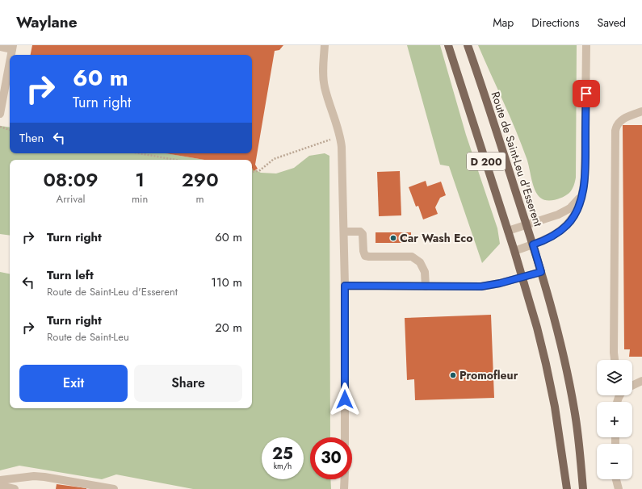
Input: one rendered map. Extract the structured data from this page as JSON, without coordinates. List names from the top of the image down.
{
  "streets": {
    "main road": ["Route de Saint-Leu d'Esserent", "D 200"]
  },
  "places": ["Car Wash Eco", "Promofleur"],
  "page": {
    "header": "Waylane",
    "nav": ["Map", "Directions", "Saved"],
    "turn": ["60 m", "Turn right"],
    "then": "Then",
    "eta": [
      "08:09",
      "Arrival",
      "1",
      "min",
      "290",
      "m"
    ],
    "list": [
      {
        "name": "Turn right",
        "value": "60 m"
      },
      {
        "name": "Turn left",
        "note": "Route de Saint-Leu d'Esserent",
        "value": "110 m"
      },
      {
        "name": "Turn right",
        "note": "Route de Saint-Leu",
        "value": "20 m"
      }
    ],
    "buttons": ["Exit", "Share"],
    "map_buttons": ["+", "−"],
    "speed": "25 km/h",
    "limit": "30"
  }
}
